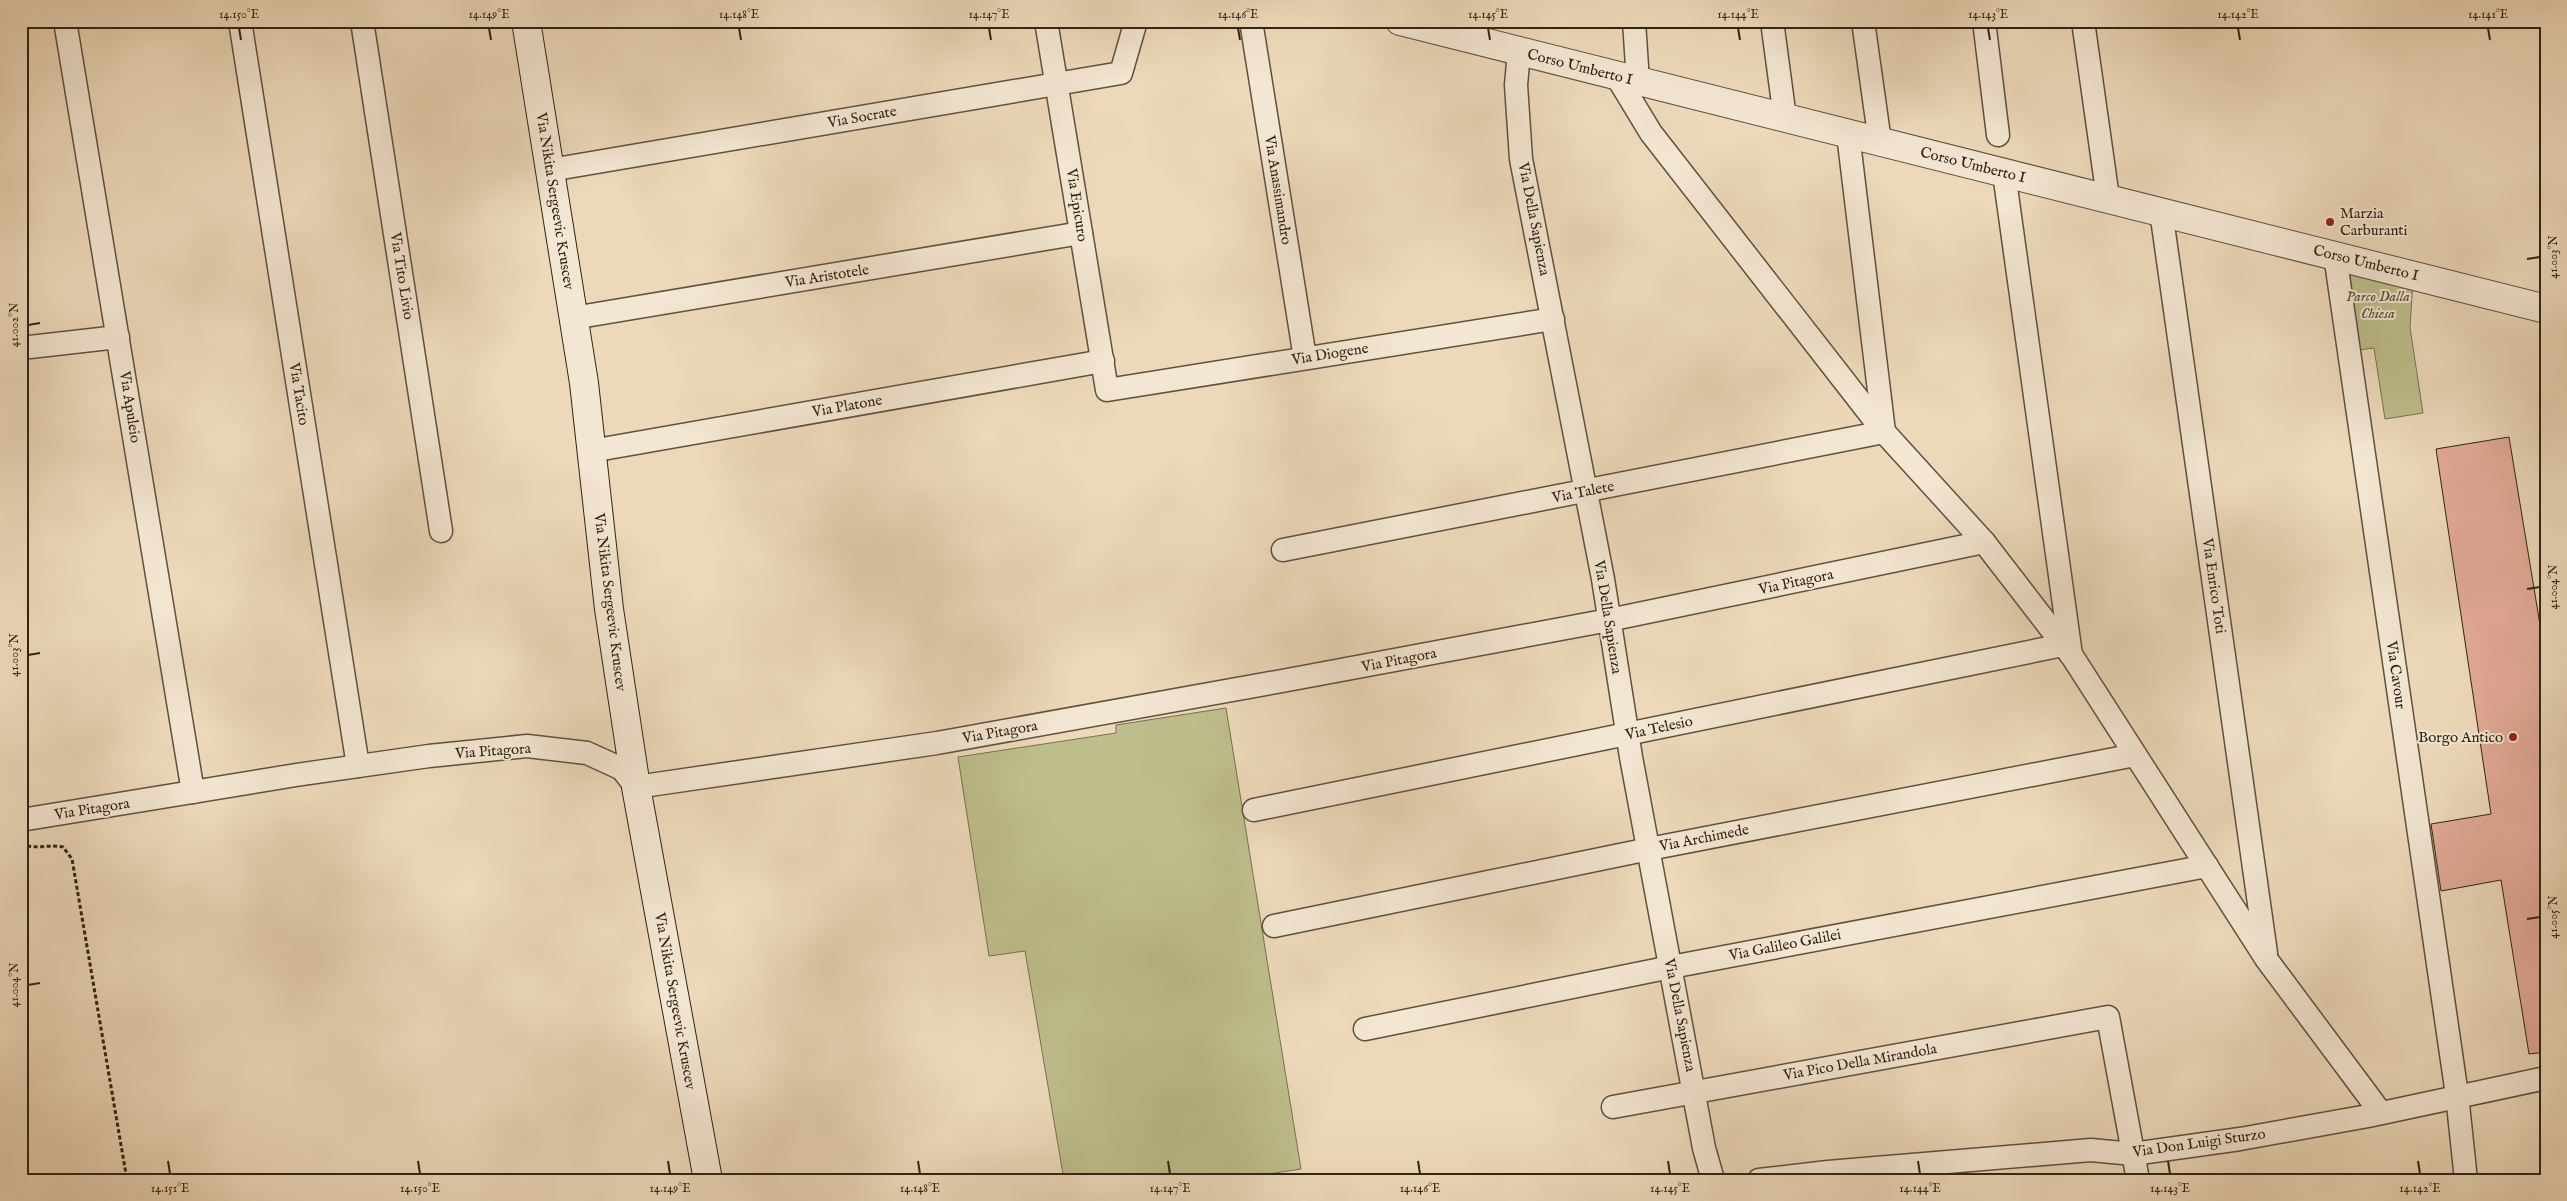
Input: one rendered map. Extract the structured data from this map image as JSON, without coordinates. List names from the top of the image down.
{
  "streets": {
    "street": [
      "Corso Umberto I",
      "Via Socrate",
      "Via Anassimandro",
      "Via Nikita Sergeevic Kruscev",
      "Via Epicuro",
      "Via Della Sapienza",
      "Via Tito Livio",
      "Via Aristotele",
      "Via Diogene",
      "Via Tacito",
      "Via Platone",
      "Via Apuleio",
      "Via Talete",
      "Via Pitagora",
      "Via Enrico Toti",
      "Via Cavour",
      "Via Telesio",
      "Via Archimede",
      "Via Galileo Galilei",
      "Via Pico Della Mirandola",
      "Via Don Luigi Sturzo"
    ]
  },
  "crossings": [
    ["Corso Umberto I", "Via Della Sapienza"],
    ["Corso Umberto I", "Via Enrico Toti"],
    ["Corso Umberto I", "Via Cavour"],
    ["Via Socrate", "Via Nikita Sergeevic Kruscev"],
    ["Via Socrate", "Via Epicuro"],
    ["Via Anassimandro", "Via Diogene"],
    ["Via Nikita Sergeevic Kruscev", "Via Aristotele"],
    ["Via Nikita Sergeevic Kruscev", "Via Platone"],
    ["Via Nikita Sergeevic Kruscev", "Via Pitagora"],
    ["Via Epicuro", "Via Aristotele"],
    ["Via Epicuro", "Via Diogene"],
    ["Via Epicuro", "Via Platone"],
    ["Via Della Sapienza", "Via Diogene"],
    ["Via Della Sapienza", "Via Talete"],
    ["Via Della Sapienza", "Via Pitagora"],
    ["Via Della Sapienza", "Via Telesio"],
    ["Via Della Sapienza", "Via Archimede"],
    ["Via Della Sapienza", "Via Galileo Galilei"],
    ["Via Della Sapienza", "Via Pico Della Mirandola"],
    ["Via Tacito", "Via Pitagora"],
    ["Via Apuleio", "Via Pitagora"],
    ["Via Cavour", "Via Don Luigi Sturzo"],
    ["Via Pico Della Mirandola", "Via Don Luigi Sturzo"]
  ],
  "parks": ["Parco Dalla Chiesa"],
  "places": ["Marzia Carburanti", "Borgo Antico"],
  "coordinates": [
    "14.150°E",
    "14.149°E",
    "14.148°E",
    "14.147°E",
    "14.146°E",
    "14.145°E",
    "14.144°E",
    "14.143°E",
    "14.142°E",
    "14.141°E",
    "41.003°N",
    "41.002°N",
    "41.004°N",
    "41.005°N",
    "14.151°E"
  ]
}
